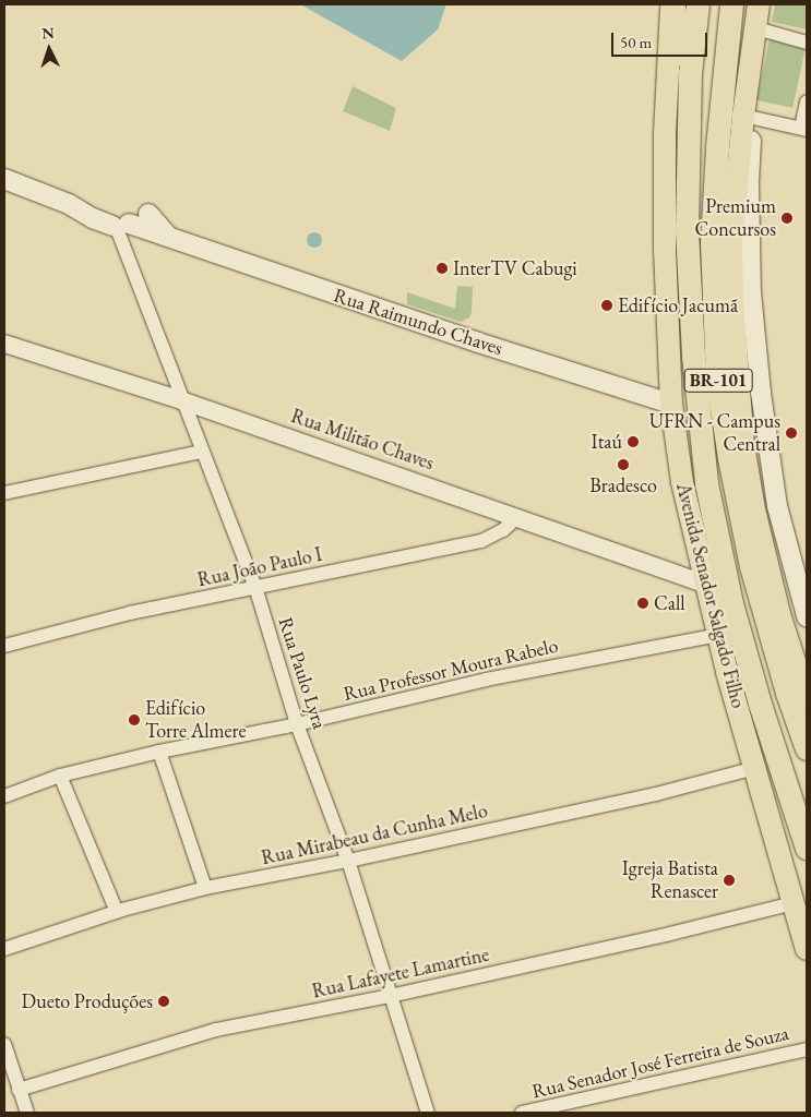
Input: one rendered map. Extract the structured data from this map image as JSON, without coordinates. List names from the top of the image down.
{
  "streets": {
    "highway": ["BR-101", "Avenida Senador Salgado Filho"],
    "main road": ["Rua Raimundo Chaves"],
    "street": [
      "Rua Militão Chaves",
      "Rua João Paulo I",
      "Rua Professor Moura Rabelo",
      "Rua Paulo Lyra",
      "Rua Mirabeau da Cunha Melo",
      "Rua Lafayete Lamartine",
      "Rua Senador José Ferreira de Souza"
    ]
  },
  "crossings": [
    ["Rua Raimundo Chaves", "Avenida Senador Salgado Filho"],
    ["Rua Raimundo Chaves", "Rua Paulo Lyra"],
    ["Rua Militão Chaves", "Rua João Paulo I"],
    ["Rua Militão Chaves", "Avenida Senador Salgado Filho"],
    ["Rua Militão Chaves", "Rua Paulo Lyra"],
    ["Rua João Paulo I", "Rua Paulo Lyra"],
    ["Avenida Senador Salgado Filho", "Rua Professor Moura Rabelo"],
    ["Avenida Senador Salgado Filho", "Rua Mirabeau da Cunha Melo"],
    ["Avenida Senador Salgado Filho", "Rua Lafayete Lamartine"],
    ["Rua Professor Moura Rabelo", "Rua Paulo Lyra"],
    ["Rua Paulo Lyra", "Rua Mirabeau da Cunha Melo"],
    ["Rua Paulo Lyra", "Rua Lafayete Lamartine"]
  ],
  "places": [
    "Premium Concursos",
    "InterTV Cabugi",
    "Edifício Jacumã",
    "UFRN - Campus Central",
    "Itaú",
    "Bradesco",
    "Call",
    "Edifício Torre Almere",
    "Igreja Batista Renascer",
    "Dueto Produções"
  ],
  "scale_bar": "50 m",
  "north": "top"
}
